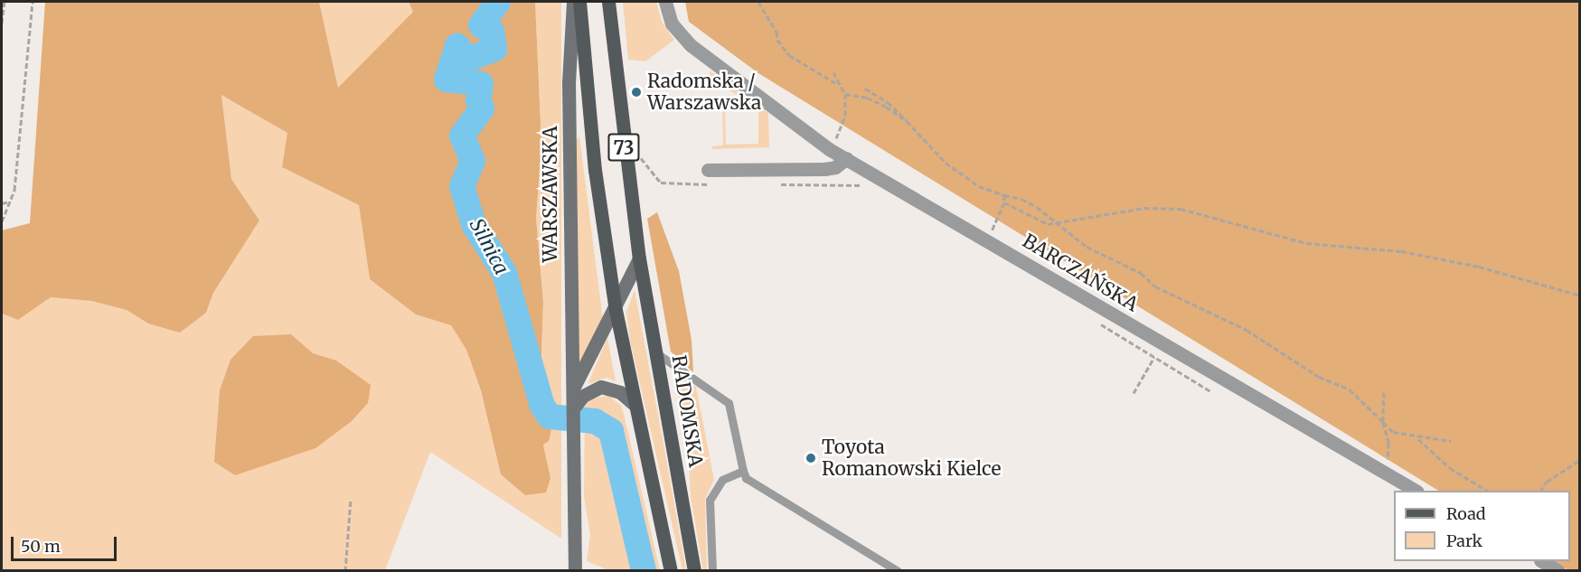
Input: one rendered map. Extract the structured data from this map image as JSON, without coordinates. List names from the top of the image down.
{
  "streets": {
    "main road": ["73", "RADOMSKA"],
    "street": ["WARSZAWSKA", "BARCZAŃSKA"]
  },
  "crossings": [
    ["73", "WARSZAWSKA"],
    ["73", "RADOMSKA"],
    ["WARSZAWSKA", "RADOMSKA"]
  ],
  "water": ["Silnica"],
  "places": ["Radomska / Warszawska", "Toyota Romanowski Kielce"],
  "legend": ["Road", "Park"],
  "scale_bar": "50 m"
}
